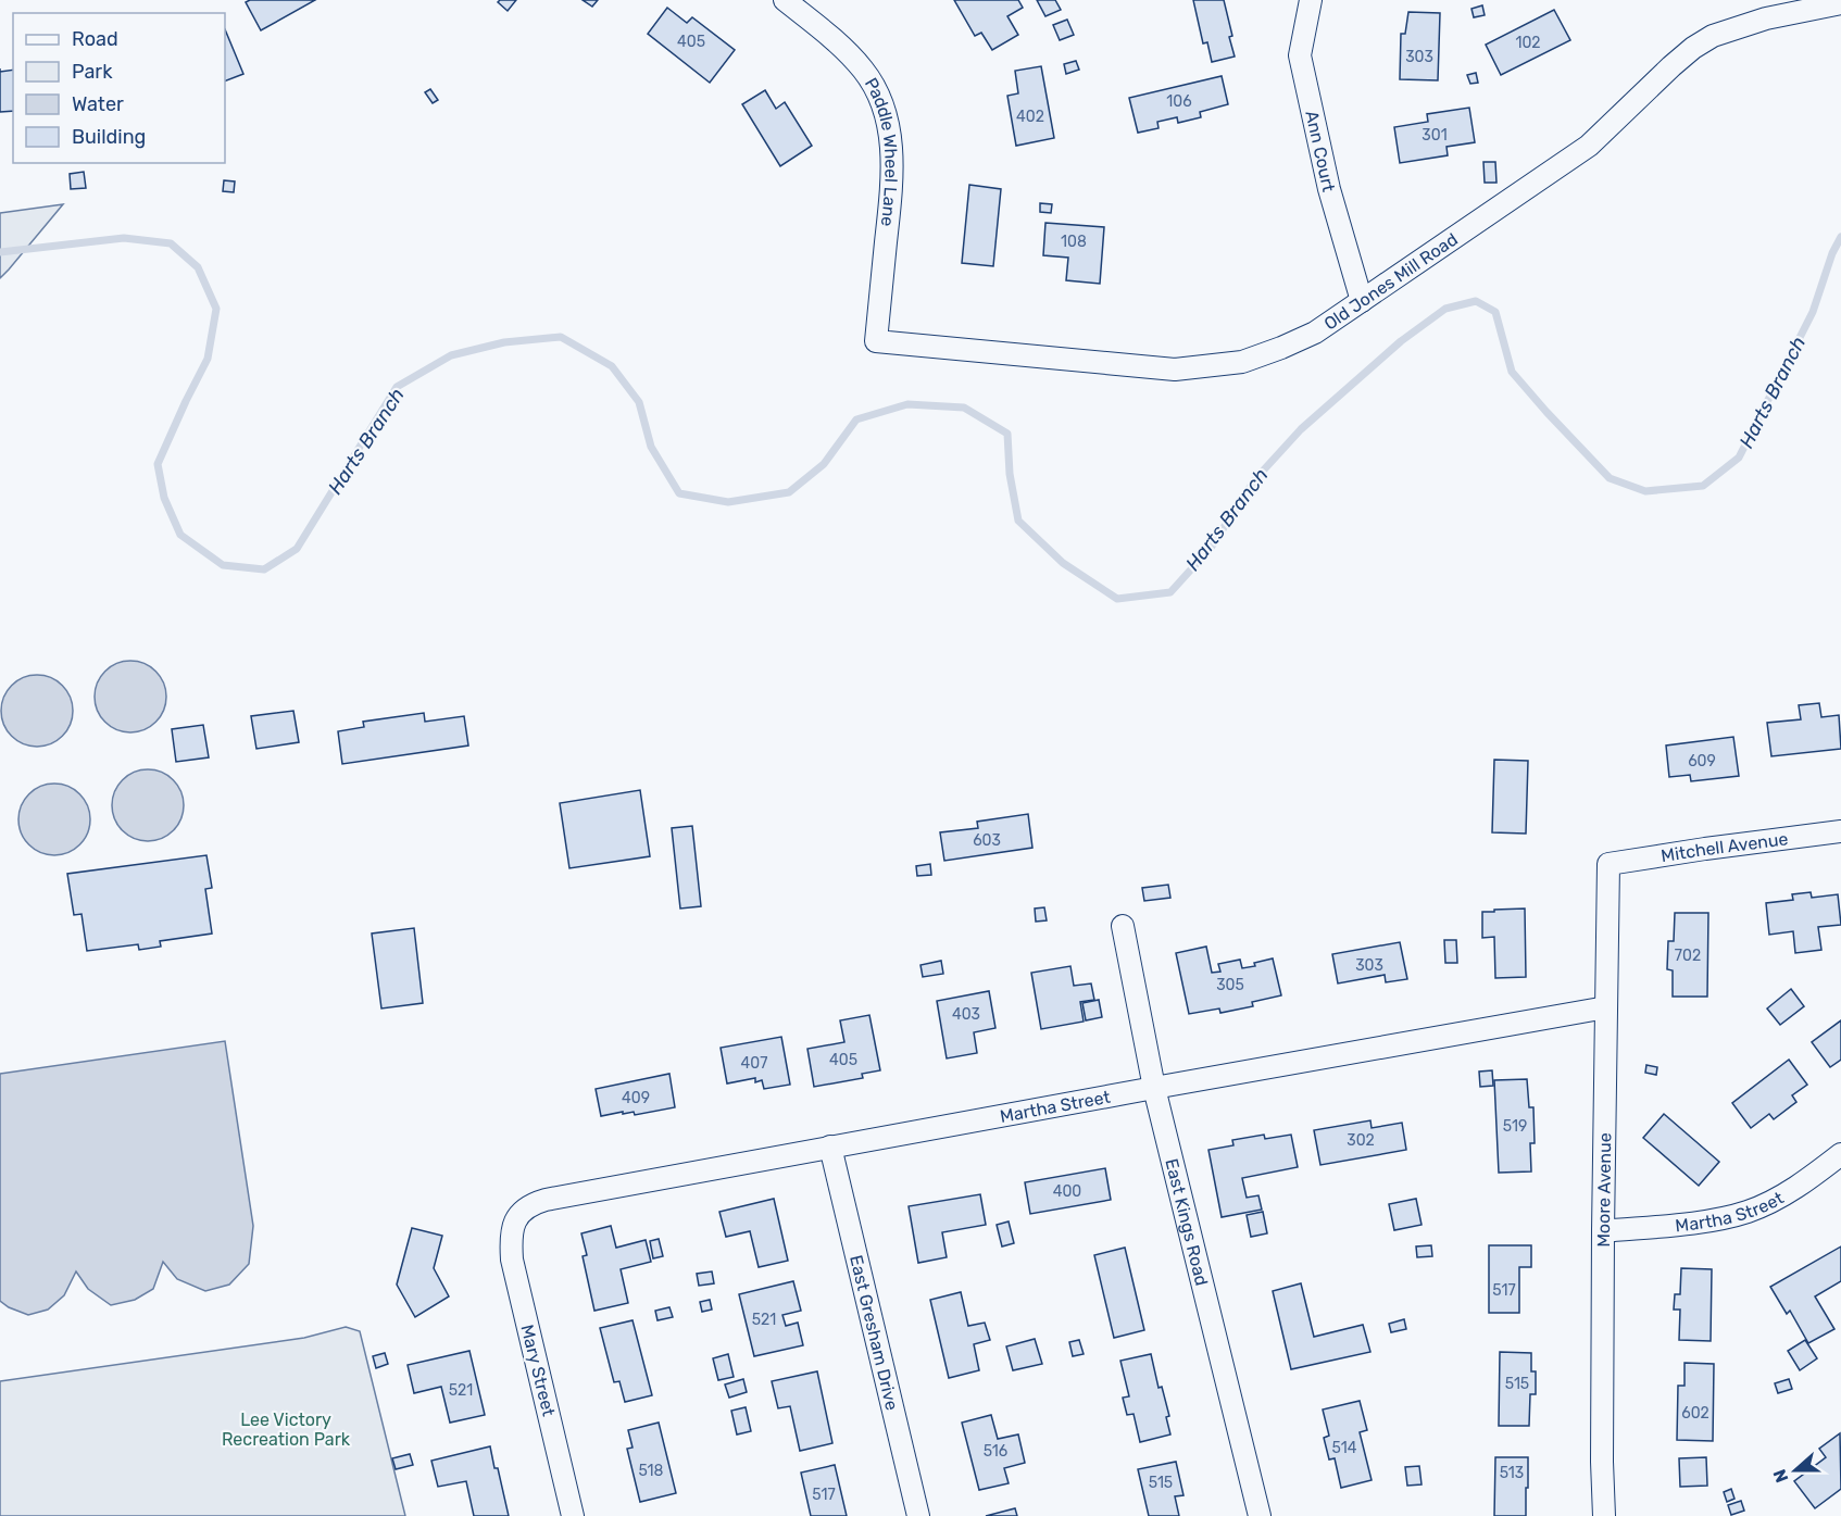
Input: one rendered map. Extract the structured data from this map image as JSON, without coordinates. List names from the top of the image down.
{
  "streets": {
    "street": [
      "Ann Court",
      "Paddle Wheel Lane",
      "Old Jones Mill Road",
      "Mitchell Avenue",
      "Martha Street",
      "Moore Avenue",
      "East Kings Road",
      "East Gresham Drive",
      "Mary Street"
    ]
  },
  "crossings": [
    ["Ann Court", "Old Jones Mill Road"],
    ["Paddle Wheel Lane", "Old Jones Mill Road"],
    ["Mitchell Avenue", "Moore Avenue"],
    ["Martha Street", "Moore Avenue"],
    ["Martha Street", "East Kings Road"],
    ["Martha Street", "East Gresham Drive"],
    ["Martha Street", "Mary Street"]
  ],
  "water": ["Harts Branch"],
  "parks": ["Lee Victory Recreation Park"],
  "house_numbers": [
    "405",
    "102",
    "303",
    "106",
    "402",
    "301",
    "108",
    "609",
    "603",
    "702",
    "303",
    "305",
    "403",
    "405",
    "407",
    "409",
    "519",
    "302",
    "400",
    "517",
    "521",
    "515",
    "521",
    "602",
    "514",
    "516",
    "518",
    "513",
    "515",
    "517"
  ],
  "legend": [
    "Road",
    "Park",
    "Water",
    "Building"
  ],
  "north": "left"
}
